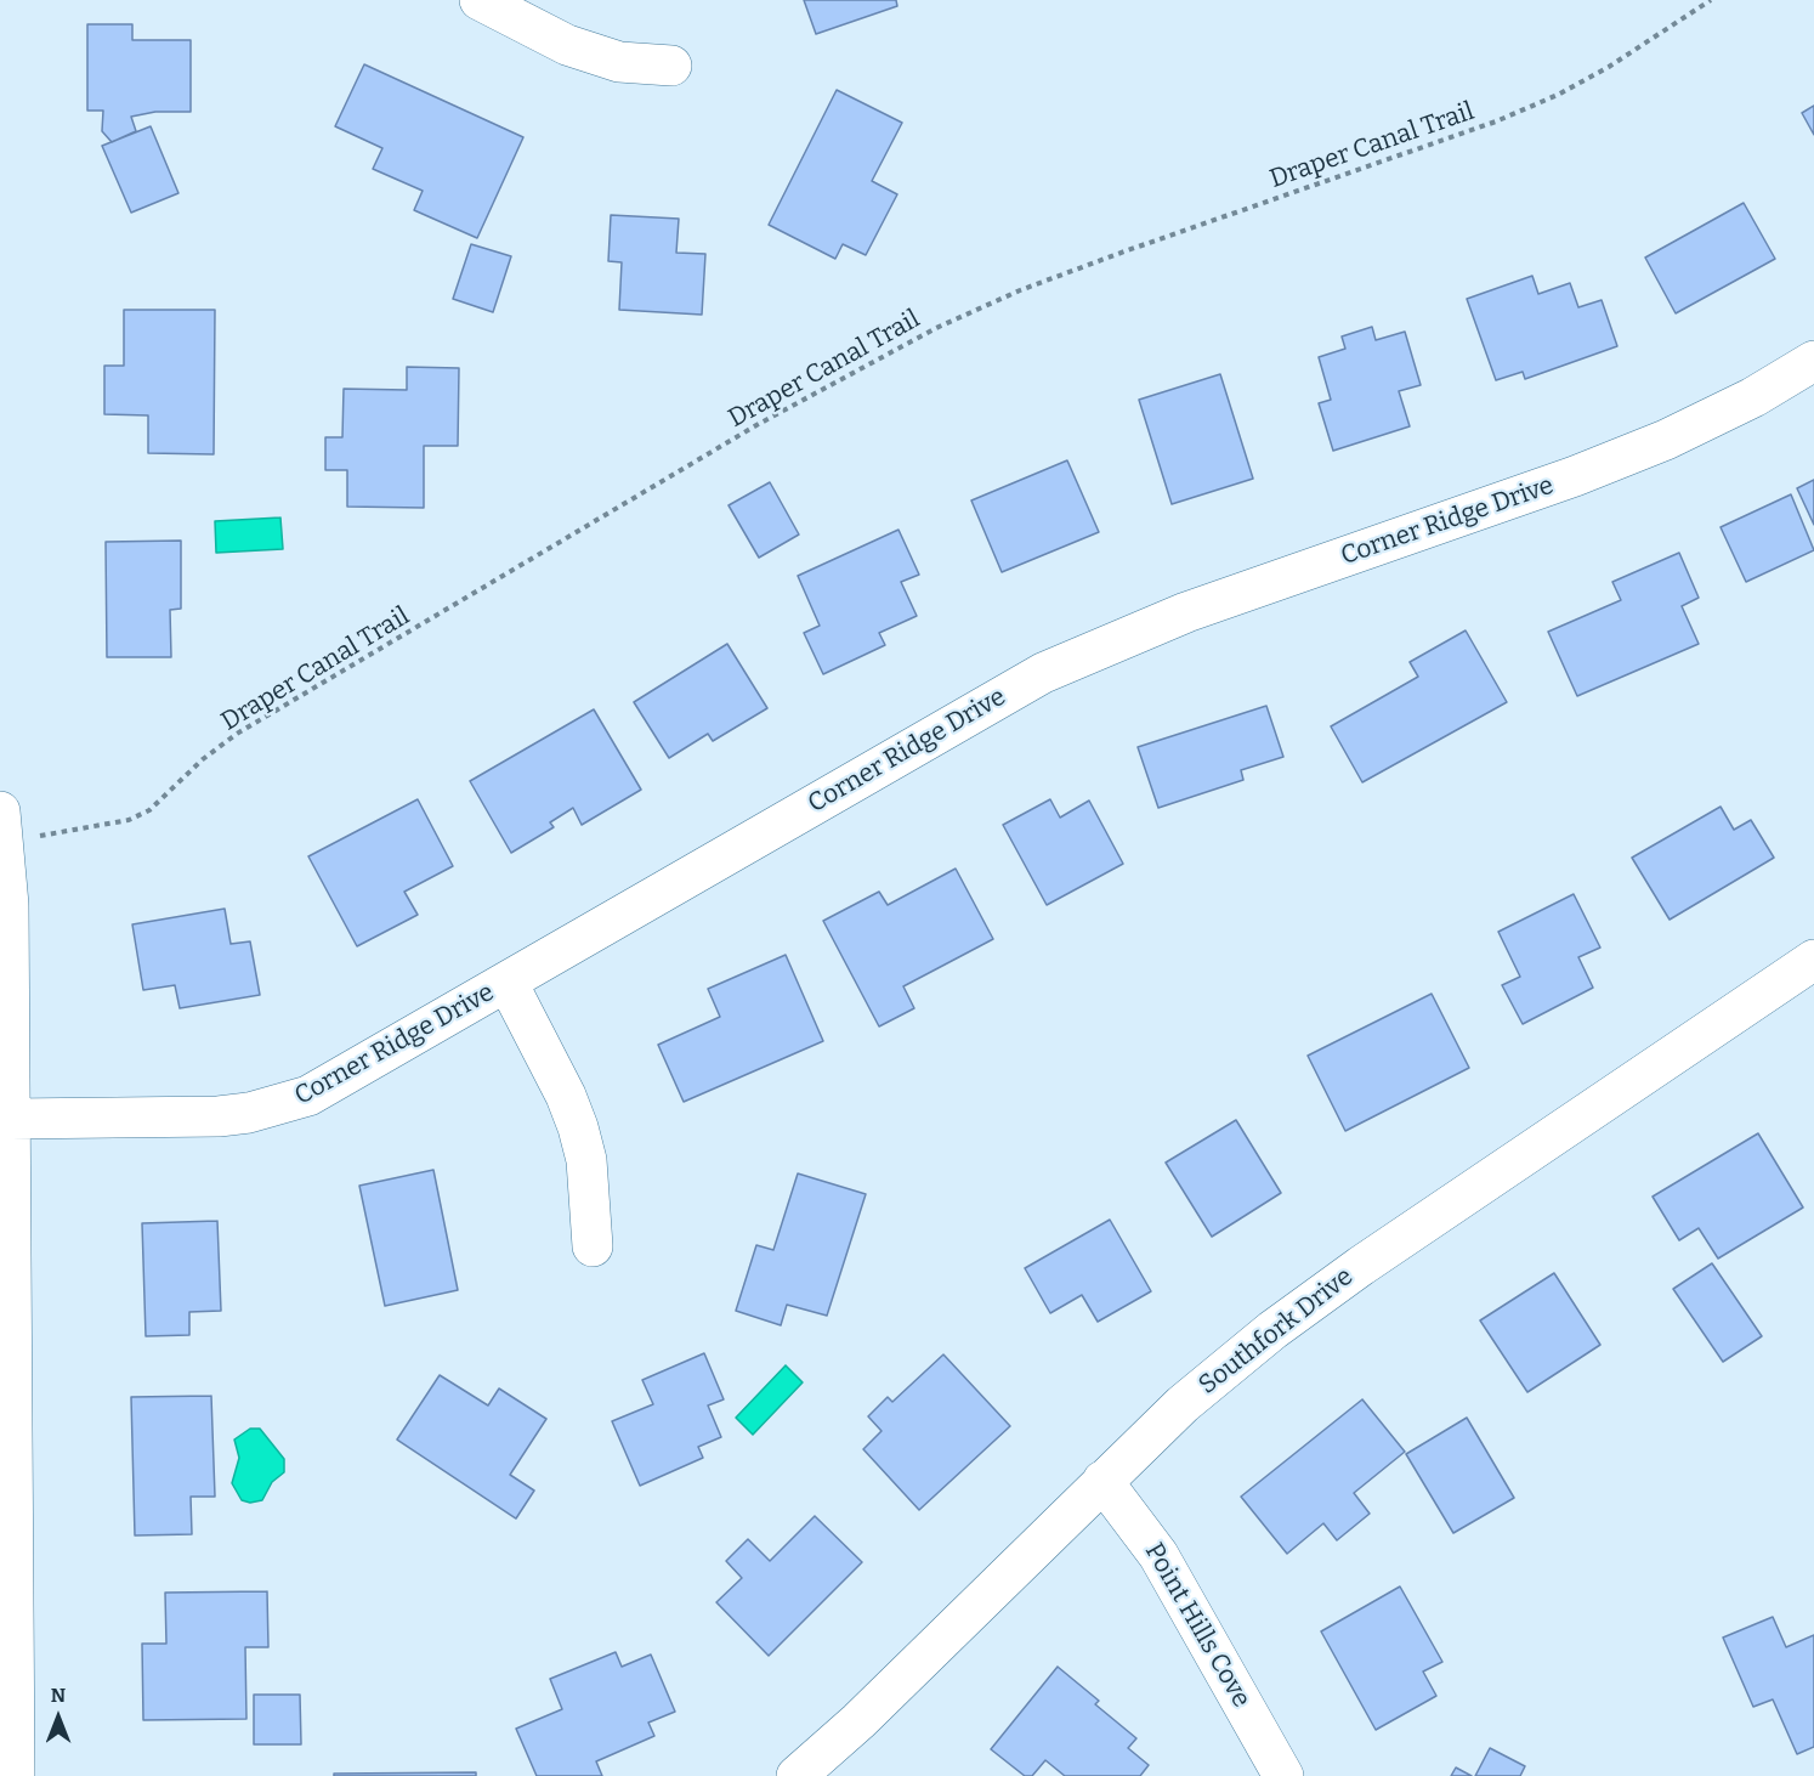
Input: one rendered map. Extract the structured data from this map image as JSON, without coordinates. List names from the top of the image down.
{
  "streets": {
    "street": ["Corner Ridge Drive", "Southfork Drive", "Point Hills Cove"],
    "path": ["Draper Canal Trail"]
  },
  "crossings": [
    ["Southfork Drive", "Point Hills Cove"]
  ],
  "north": "top"
}
